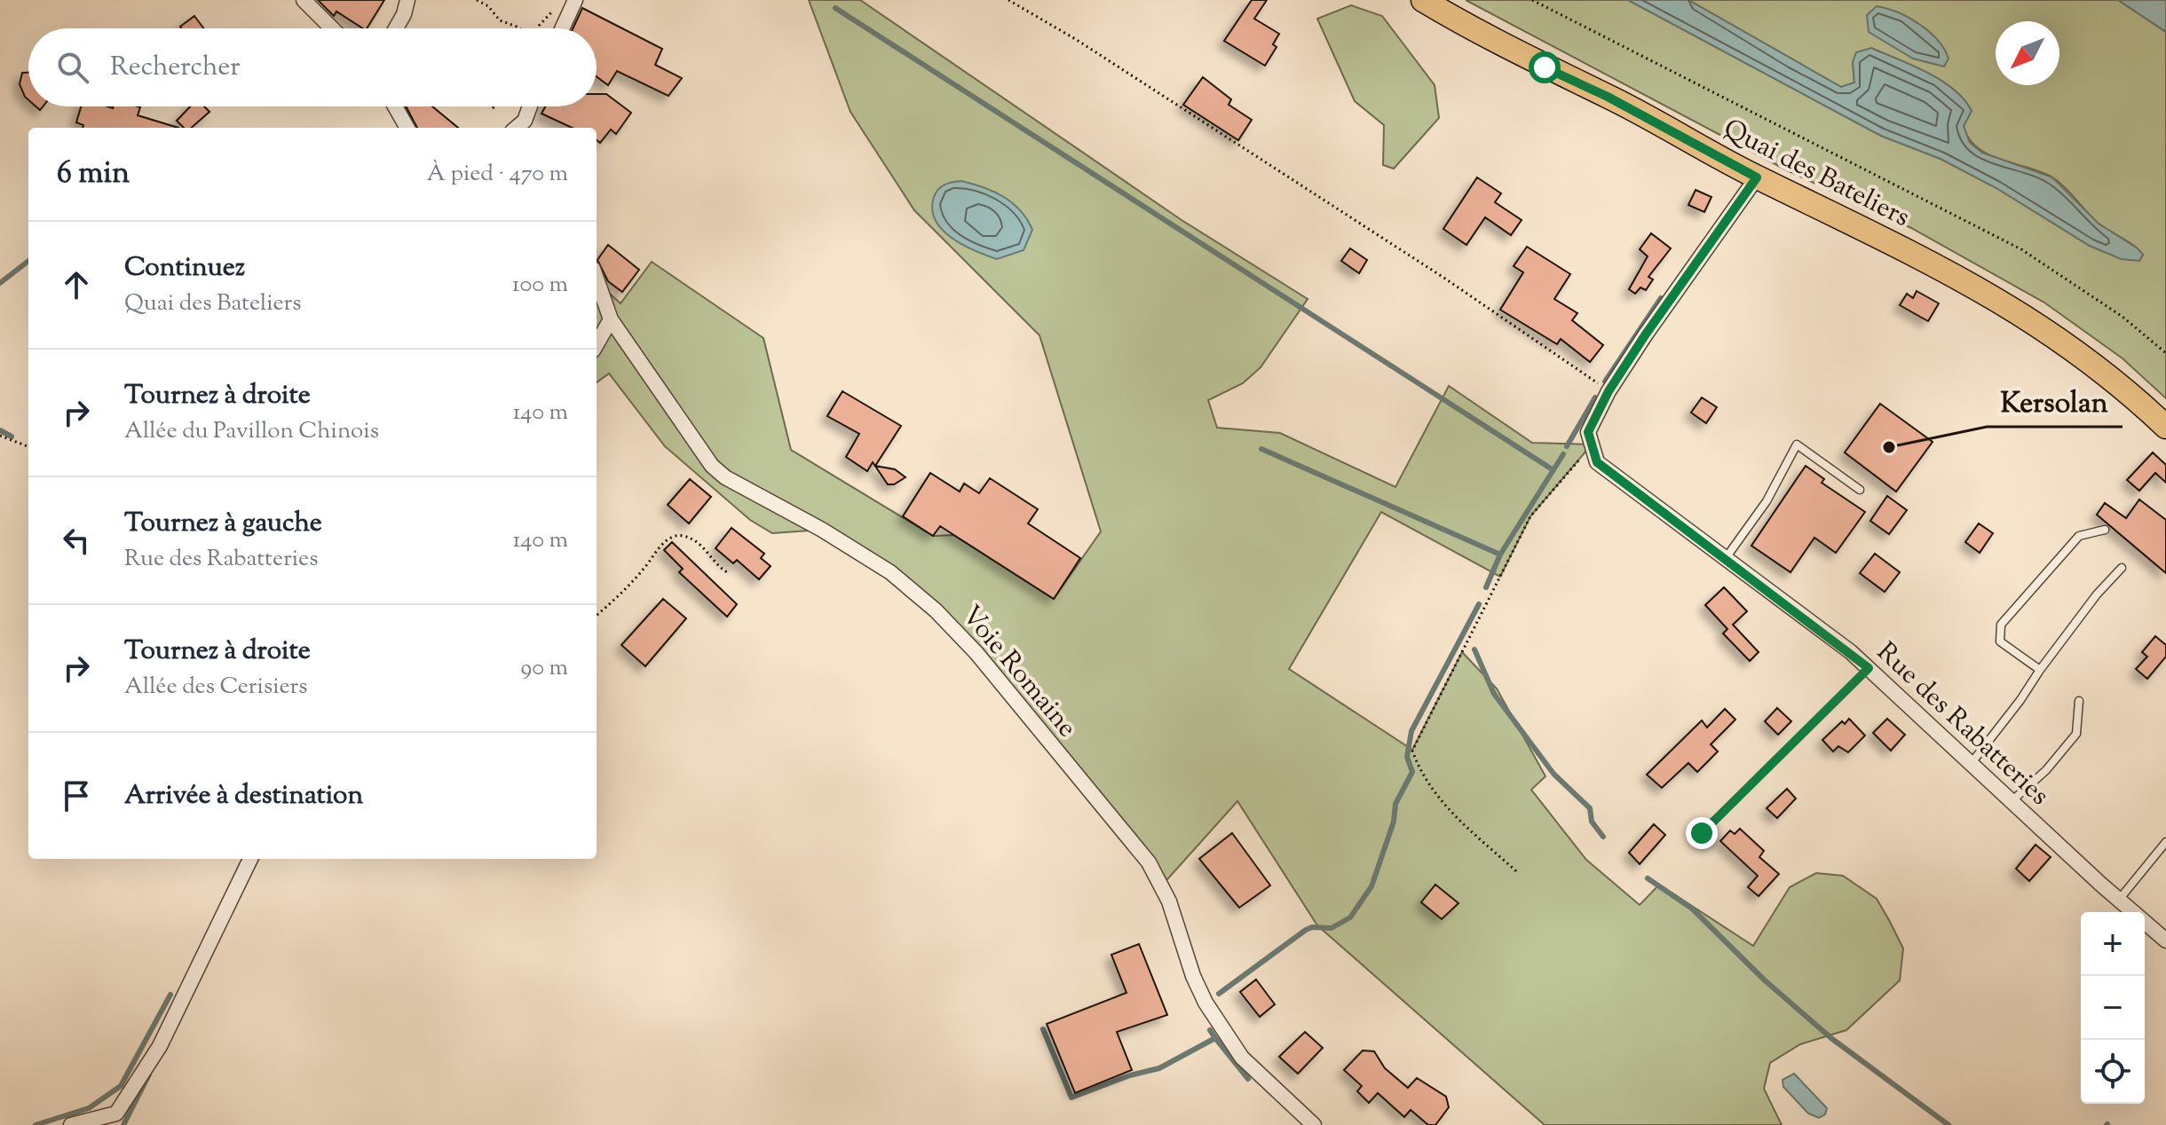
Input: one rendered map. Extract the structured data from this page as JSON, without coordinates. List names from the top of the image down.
{
  "streets": {
    "main road": ["Quai des Bateliers"],
    "street": ["Voie Romaine", "Rue des Rabatteries"]
  },
  "places": ["Kersolan"],
  "north": "bottom left",
  "page": {
    "search": "Rechercher",
    "heading": ["6 min", "À pied · 470 m"],
    "list": [
      ["Continuez", "Quai des Bateliers", "100 m"],
      ["Tournez à droite", "Allée du Pavillon Chinois", "140 m"],
      ["Tournez à gauche", "Rue des Rabatteries", "140 m"],
      ["Tournez à droite", "Allée des Cerisiers", "90 m"],
      "Arrivée à destination"
    ],
    "map_buttons": ["+", "−"]
  }
}
